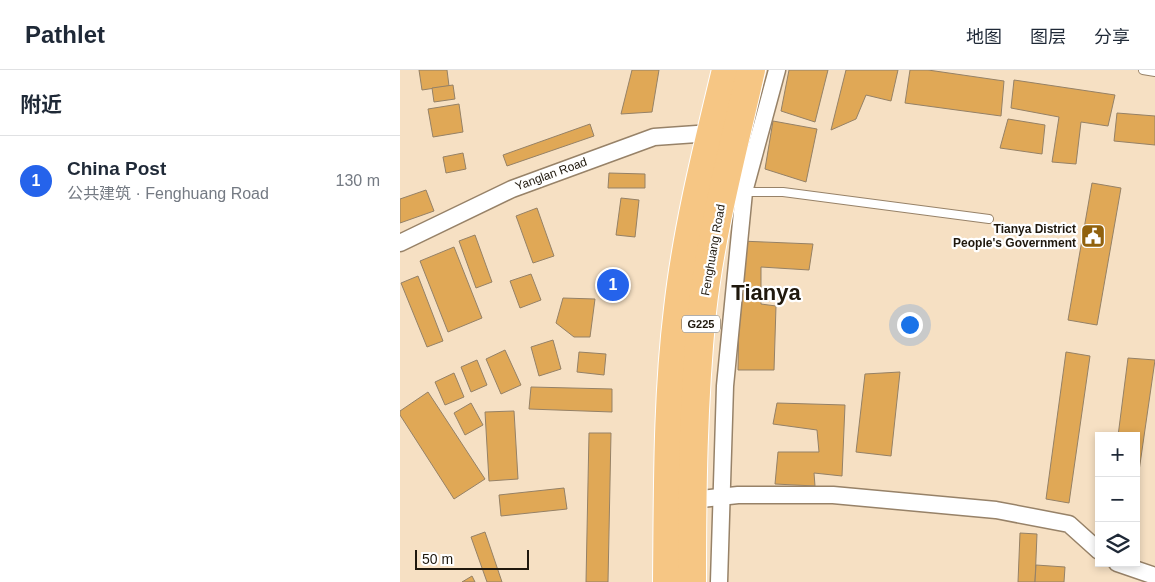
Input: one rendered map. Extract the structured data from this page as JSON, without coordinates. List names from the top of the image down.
{
  "streets": {
    "highway": ["Fenghuang Road", "G225"],
    "street": ["Yanglan Road"]
  },
  "crossings": [
    ["Yanglan Road", "Fenghuang Road"]
  ],
  "districts": ["Tianya"],
  "places": {
    "public building": ["Tianya District People's Government"]
  },
  "scale_bar": "50 m",
  "page": {
    "header": "Pathlet",
    "nav": ["地图", "图层", "分享"],
    "heading": "附近",
    "list": [
      {
        "mark": "1",
        "name": "China Post",
        "note": "公共建筑 · Fenghuang Road",
        "value": "130 m"
      }
    ],
    "pins": "1",
    "map_buttons": ["+", "−"],
    "scale": "50 m"
  }
}
